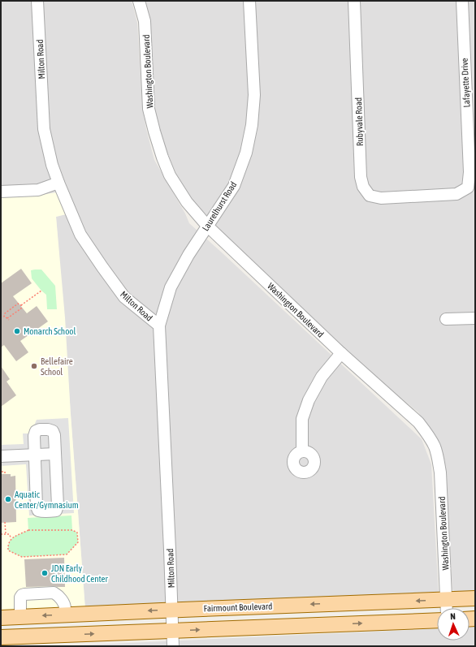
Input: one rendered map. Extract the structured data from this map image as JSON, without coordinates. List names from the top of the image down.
{
  "streets": {
    "main road": ["Fairmount Boulevard"],
    "street": [
      "Milton Road",
      "Washington Boulevard",
      "Lafayette Drive",
      "Rubyvale Road",
      "Laurelhurst Road"
    ]
  },
  "crossings": [
    ["Milton Road", "Laurelhurst Road"],
    ["Milton Road", "Fairmount Boulevard"],
    ["Washington Boulevard", "Laurelhurst Road"],
    ["Washington Boulevard", "Fairmount Boulevard"],
    ["Lafayette Drive", "Rubyvale Road"]
  ],
  "places": [
    "Monarch School",
    "Bellefaire School",
    "Aquatic Center/Gymnasium",
    "JDN Early Childhood Center"
  ],
  "north": "top"
}
